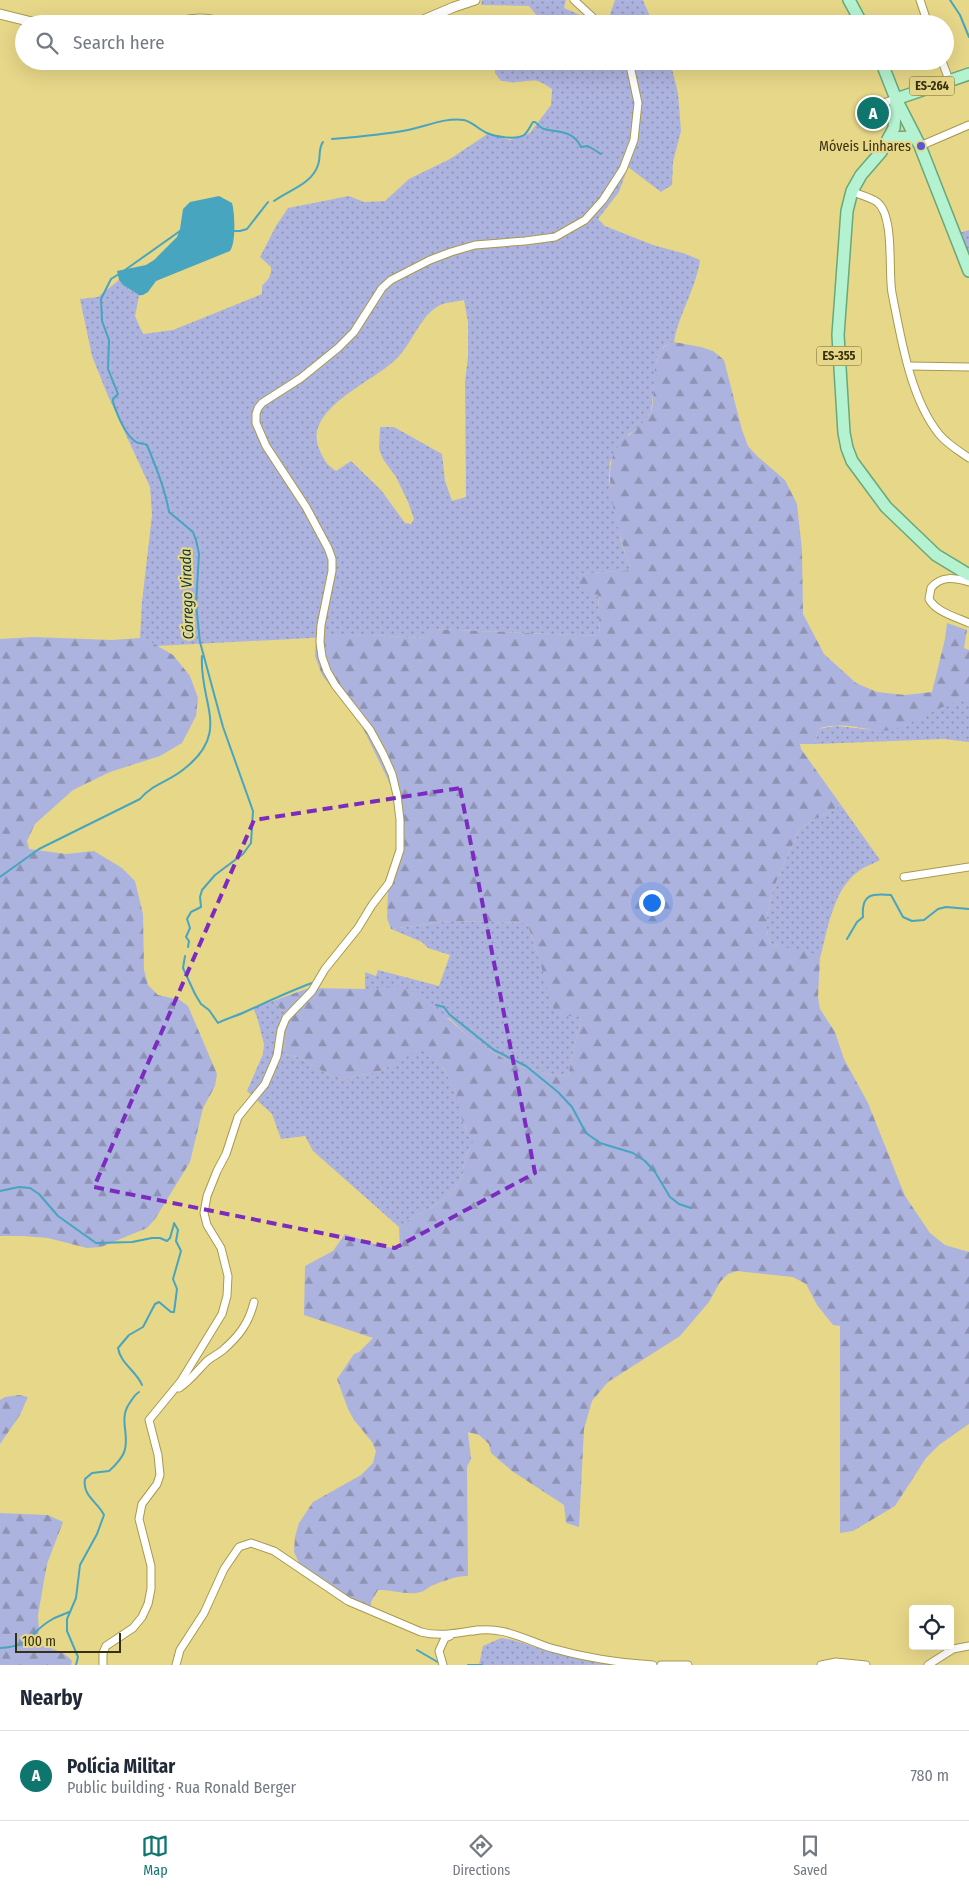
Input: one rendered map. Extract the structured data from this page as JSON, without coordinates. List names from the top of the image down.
{
  "streets": {
    "main road": ["ES-264", "ES-355"]
  },
  "crossings": [
    ["ES-264", "ES-355"]
  ],
  "water": ["Córrego Virada"],
  "places": ["Móveis Linhares"],
  "scale_bar": "100 m",
  "page": {
    "search": "Search here",
    "pins": "A",
    "scale": "100 m",
    "heading": "Nearby",
    "list": [
      {
        "mark": "A",
        "name": "Polícia Militar",
        "note": "Public building · Rua Ronald Berger",
        "value": "780 m"
      }
    ],
    "nav": ["Map", "Directions", "Saved"]
  }
}
